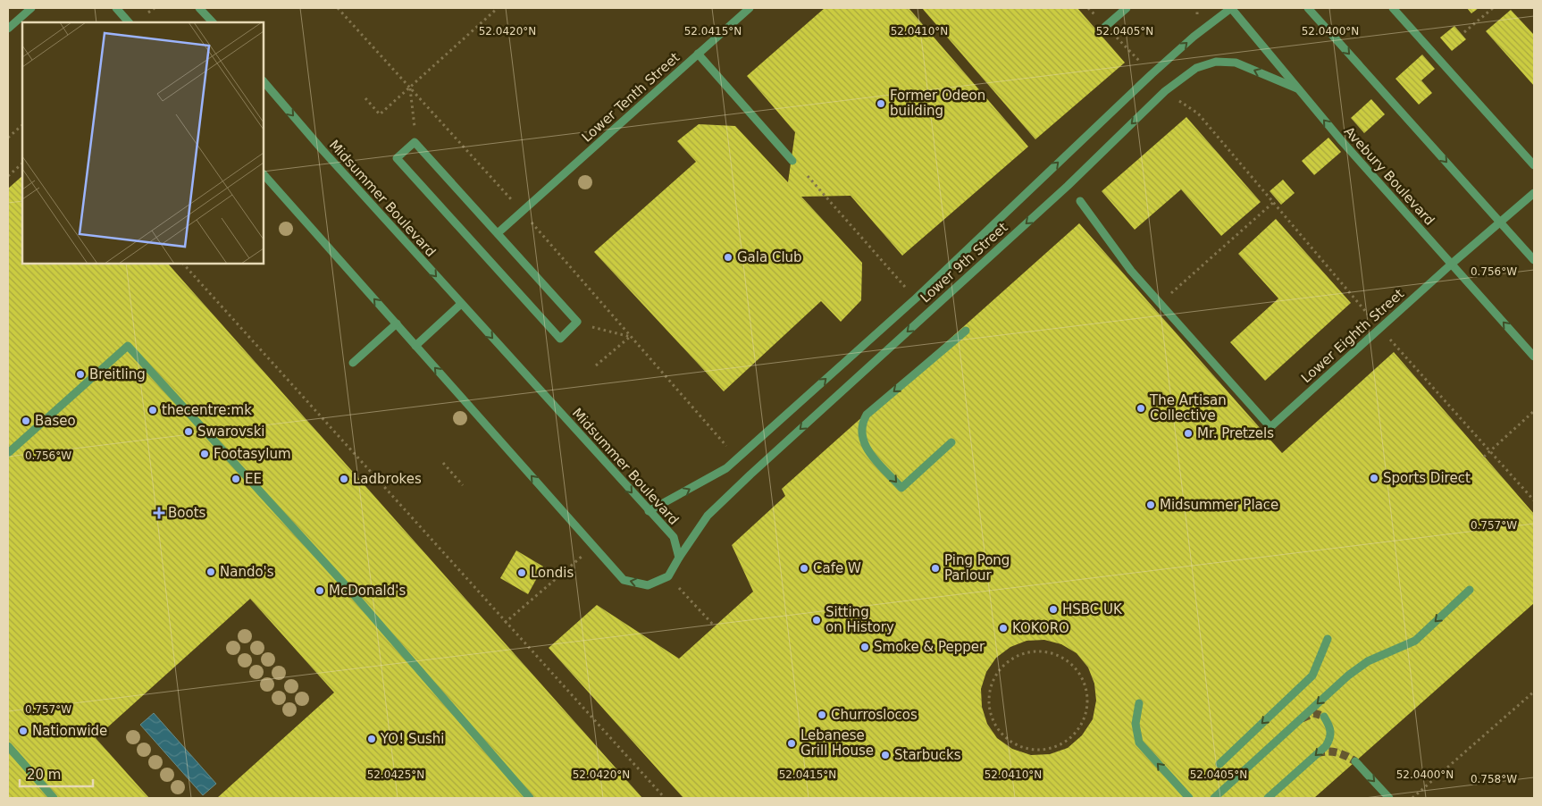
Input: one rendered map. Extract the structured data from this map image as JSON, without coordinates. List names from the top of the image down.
{
  "streets": {
    "street": [
      "Lower Tenth Street",
      "Avebury Boulevard",
      "Midsummer Boulevard",
      "Lower 9th Street",
      "Lower Eighth Street"
    ]
  },
  "crossings": [
    ["Avebury Boulevard", "Lower 9th Street"],
    ["Avebury Boulevard", "Lower Eighth Street"],
    ["Midsummer Boulevard", "Lower 9th Street"]
  ],
  "places": {
    "other": [
      "Former Odeon building",
      "Gala Club",
      "Breitling",
      "The Artisan Collective",
      "thecentre:mk",
      "Baseo",
      "Swarovski",
      "Mr. Pretzels",
      "Footasylum",
      "Sports Direct",
      "EE",
      "Ladbrokes",
      "Midsummer Place",
      "Cafe W",
      "Ping Pong Parlour",
      "Nando's",
      "Londis",
      "McDonald's",
      "HSBC UK",
      "Sitting on History",
      "KOKORO",
      "Smoke & Pepper",
      "Churroslocos",
      "Nationwide",
      "YO! Sushi",
      "Lebanese Grill House",
      "Starbucks"
    ],
    "health": ["Boots"]
  },
  "scale_bar": "20 m",
  "coordinates": [
    "52.0420°N",
    "52.0415°N",
    "52.0410°N",
    "52.0405°N",
    "52.0400°N",
    "0.756°W",
    "0.757°W",
    "52.0425°N",
    "0.758°W"
  ]
}
